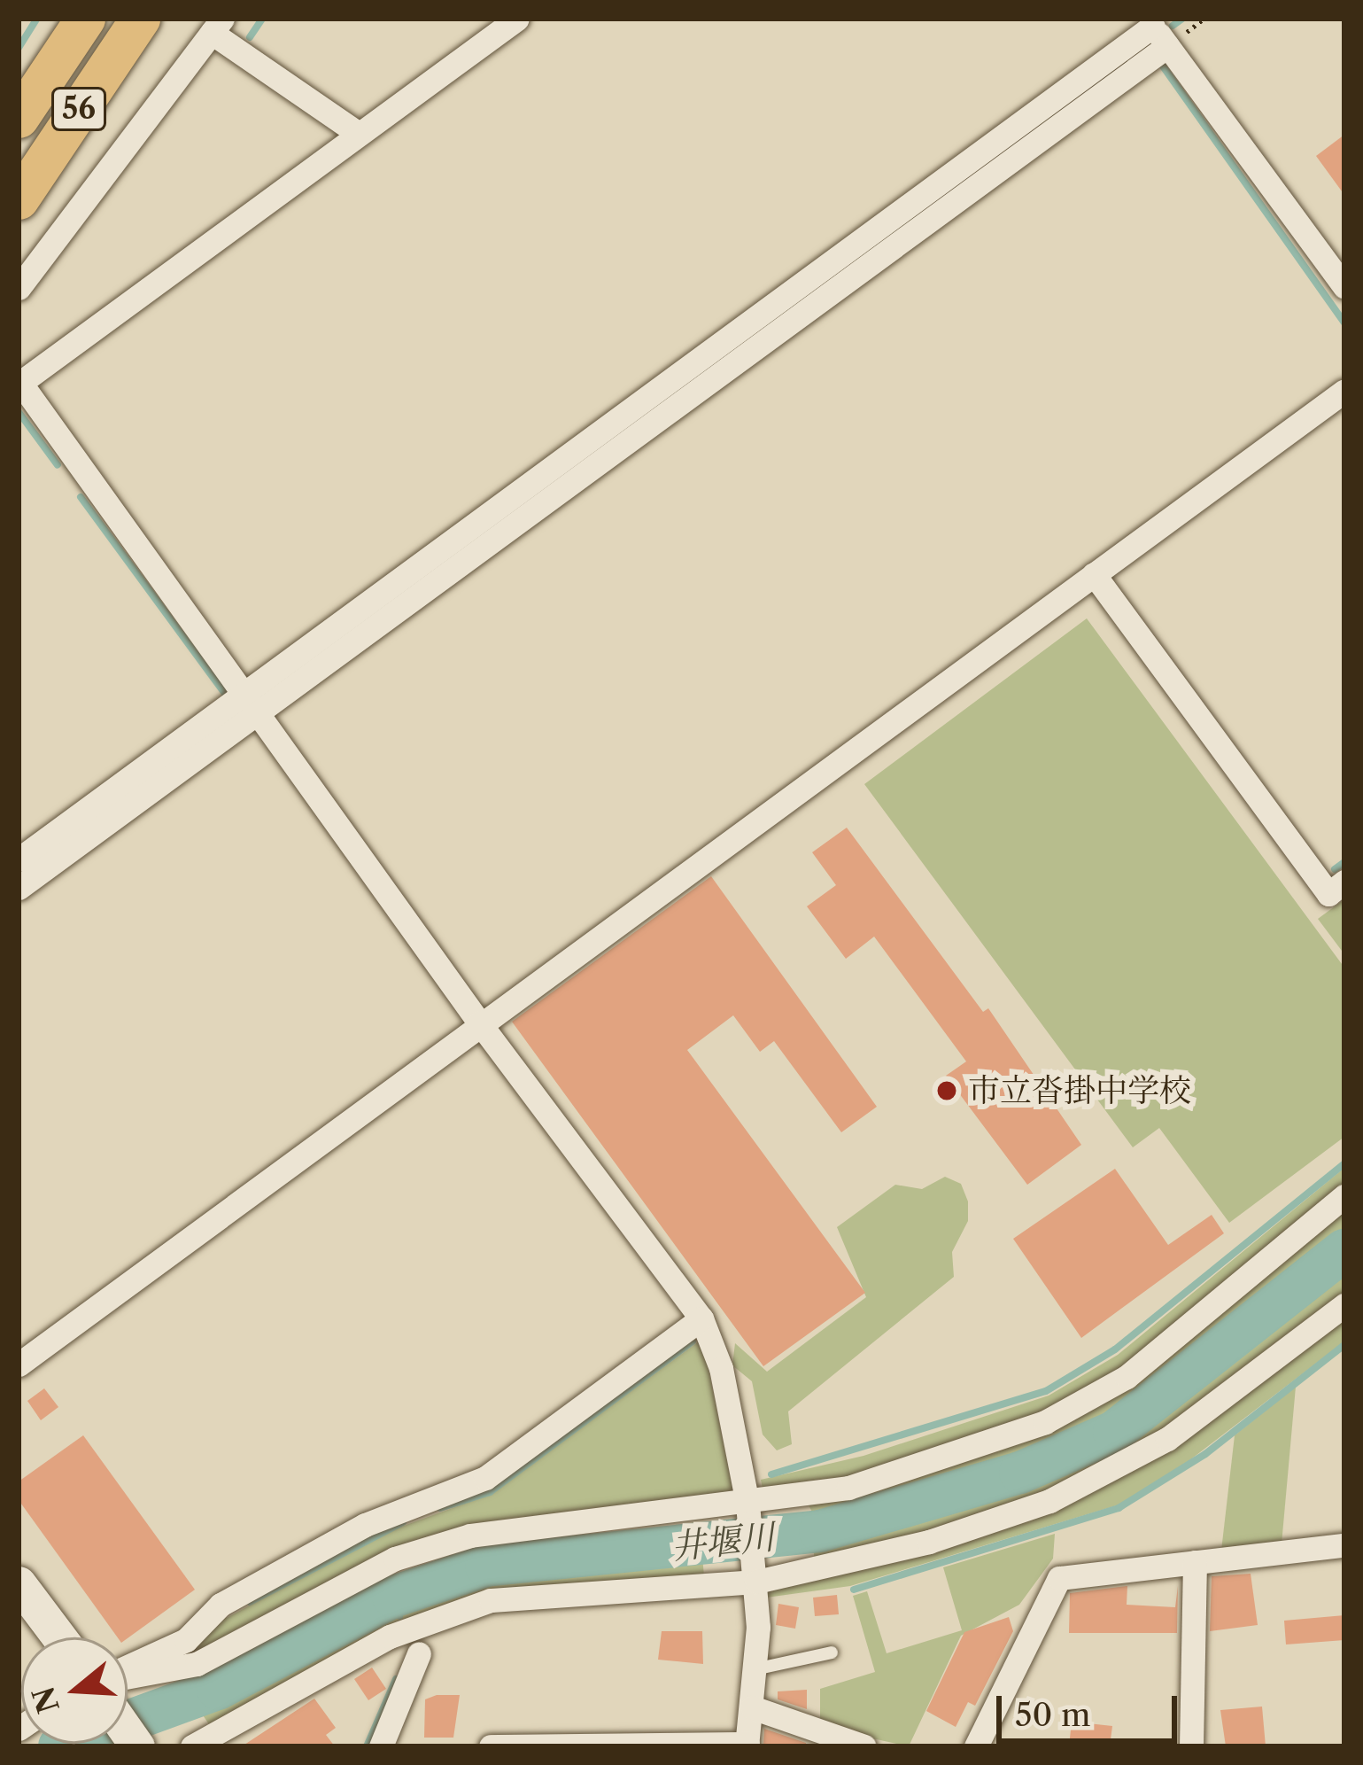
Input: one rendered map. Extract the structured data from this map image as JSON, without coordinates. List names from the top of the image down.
{
  "streets": {
    "main road": ["56"]
  },
  "water": ["井堰川"],
  "places": ["市立沓掛中学校"],
  "scale_bar": "50 m",
  "north": "left"
}
